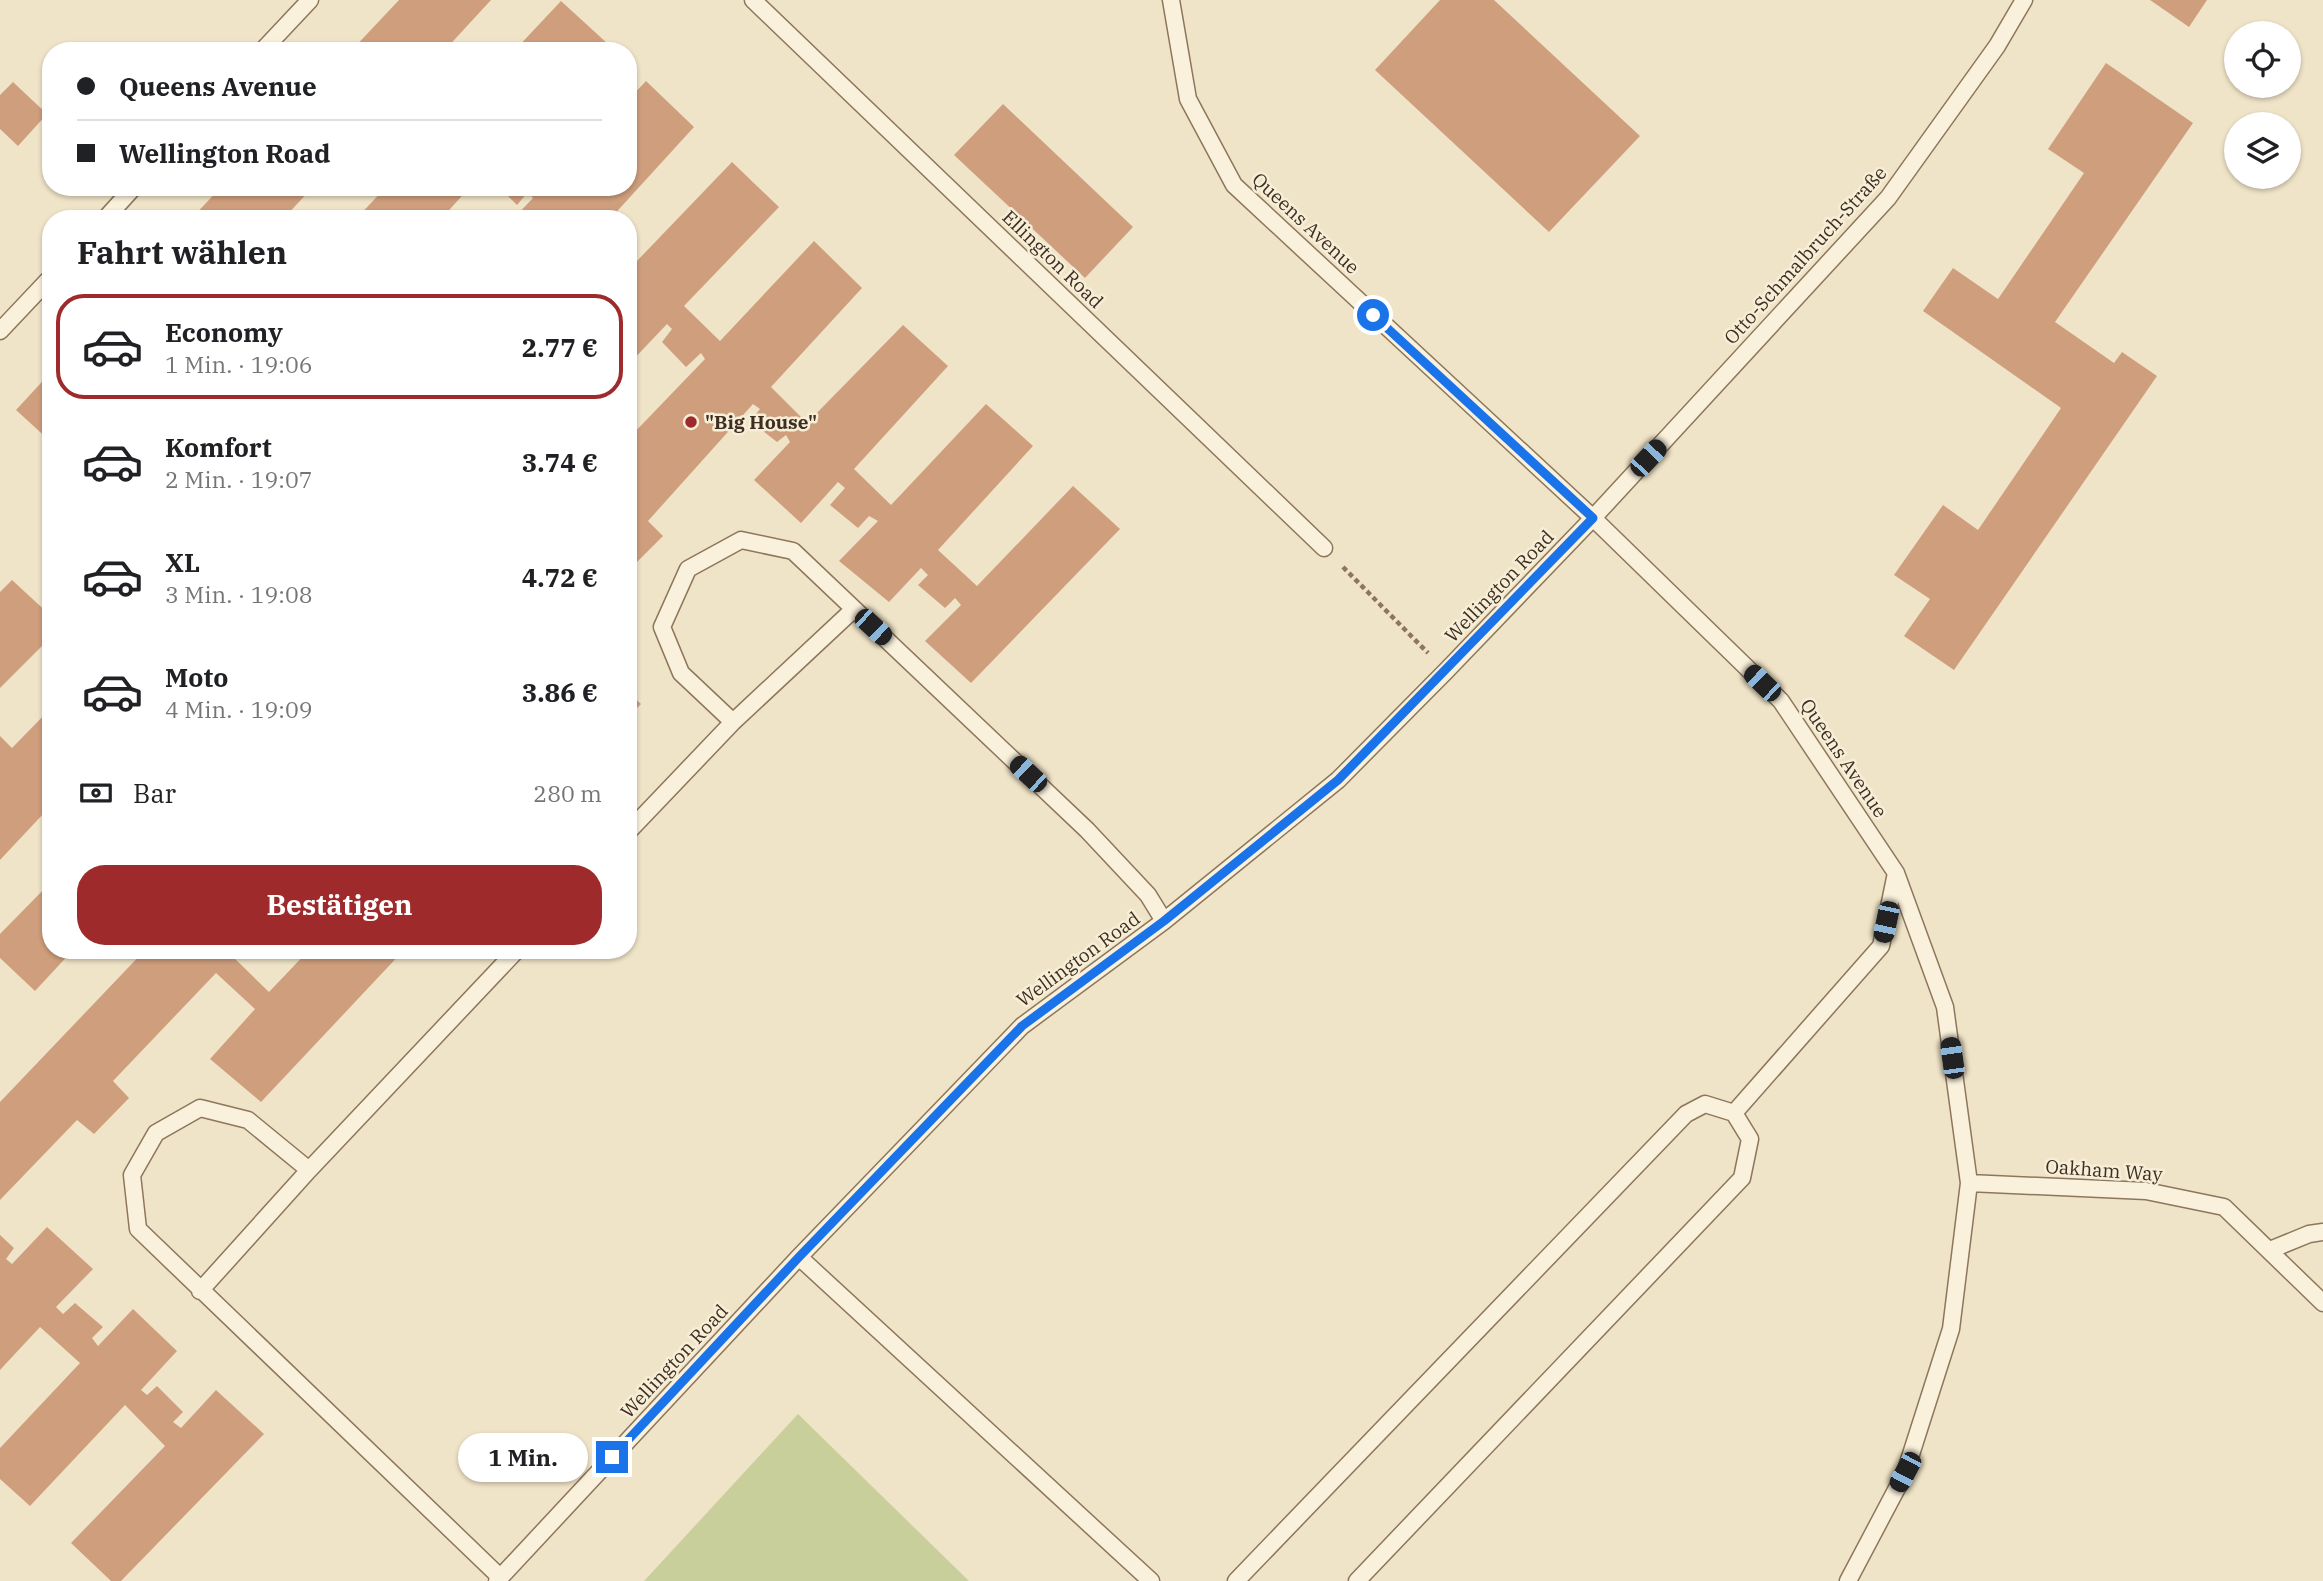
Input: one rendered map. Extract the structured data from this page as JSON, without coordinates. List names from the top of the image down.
{
  "streets": {
    "lane": [
      "Queens Avenue",
      "Otto-Schmalbruch-Straße",
      "Ellington Road",
      "Wellington Road",
      "Oakham Way"
    ]
  },
  "crossings": [
    ["Queens Avenue", "Otto-Schmalbruch-Straße"],
    ["Queens Avenue", "Wellington Road"],
    ["Queens Avenue", "Oakham Way"],
    ["Otto-Schmalbruch-Straße", "Wellington Road"]
  ],
  "places": ["\"Big House\""],
  "page": {
    "banner": ["Queens Avenue", "Wellington Road"],
    "heading": "Fahrt wählen",
    "list": [
      {
        "name": "Economy",
        "note": "1 Min. · 19:06",
        "value": "2.77 €"
      },
      {
        "name": "Komfort",
        "note": "2 Min. · 19:07",
        "value": "3.74 €"
      },
      {
        "name": "XL",
        "note": "3 Min. · 19:08",
        "value": "4.72 €"
      },
      {
        "name": "Moto",
        "note": "4 Min. · 19:09",
        "value": "3.86 €"
      }
    ],
    "pay": ["Bar", "280 m"],
    "buttons": "Bestätigen",
    "bubble": "1 Min."
  }
}
